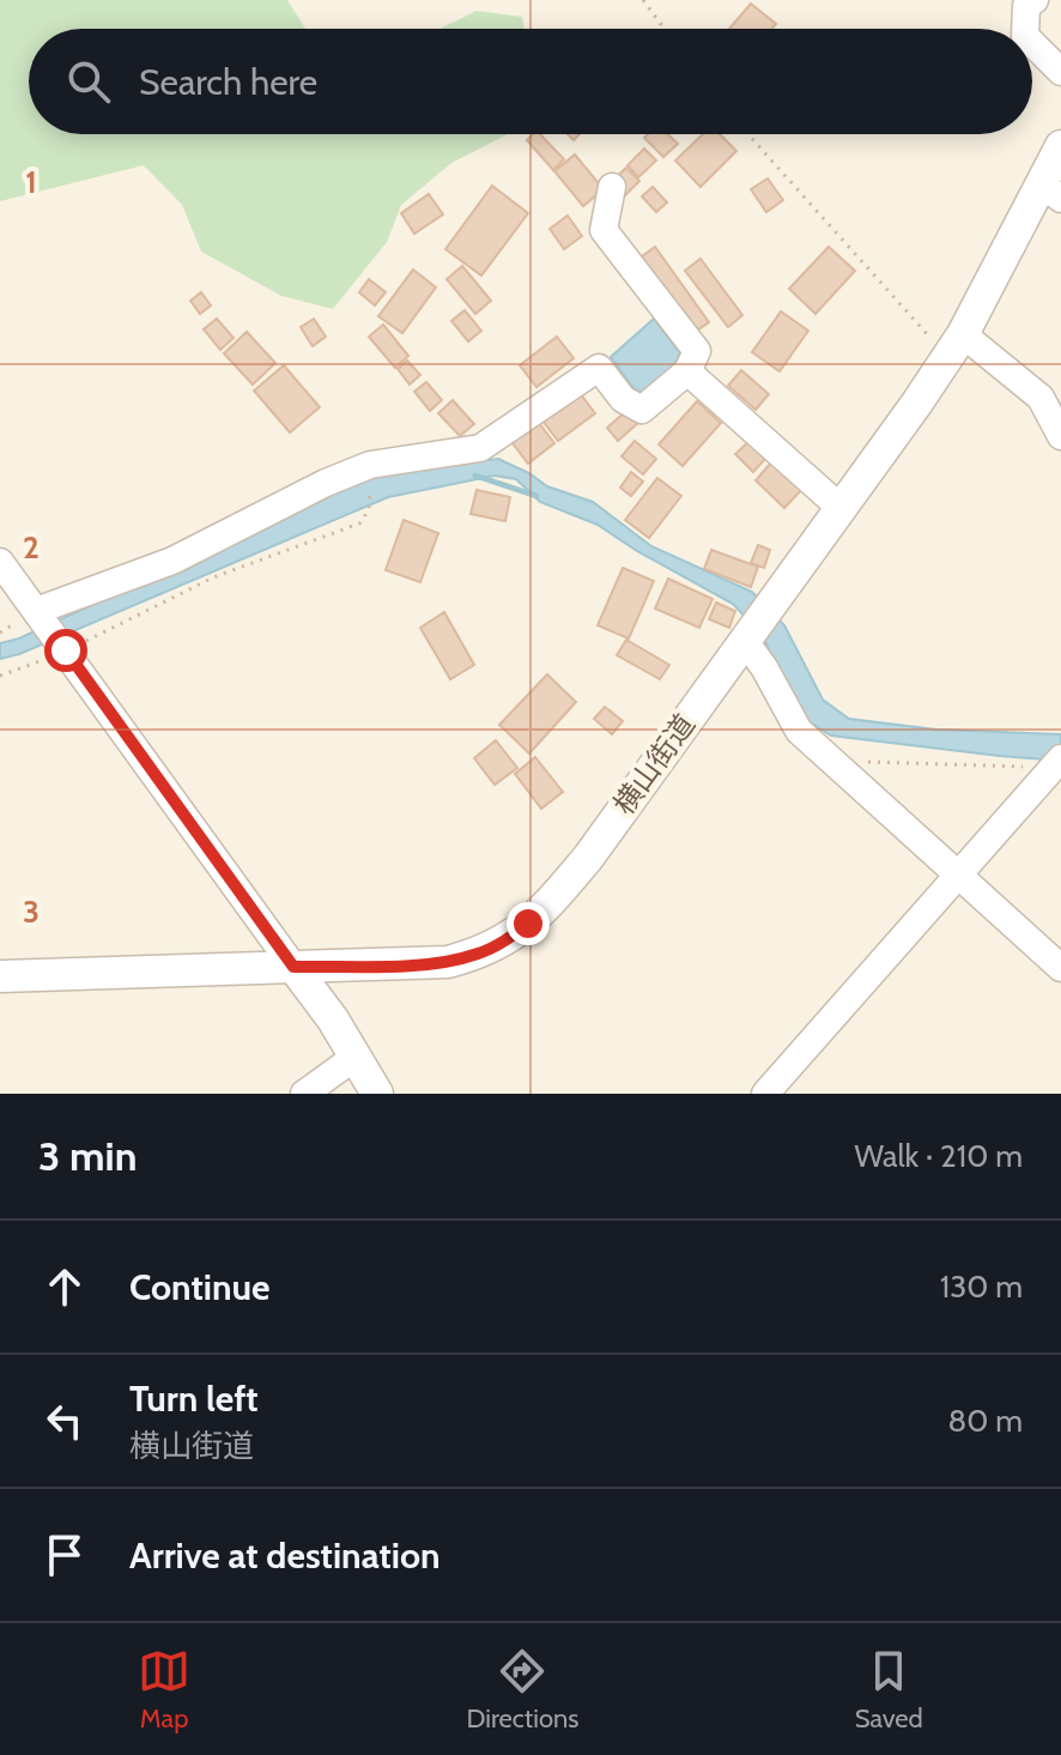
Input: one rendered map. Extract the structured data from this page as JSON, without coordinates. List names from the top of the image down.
{
  "streets": {
    "street": ["横山街道"]
  },
  "page": {
    "search": "Search here",
    "heading": ["3 min", "Walk · 210 m"],
    "list": [
      ["Continue", "130 m"],
      ["Turn left", "横山街道", "80 m"],
      "Arrive at destination"
    ],
    "nav": ["Map", "Directions", "Saved"]
  },
  "grid": {
    "rows": ["1", "2", "3"]
  }
}
